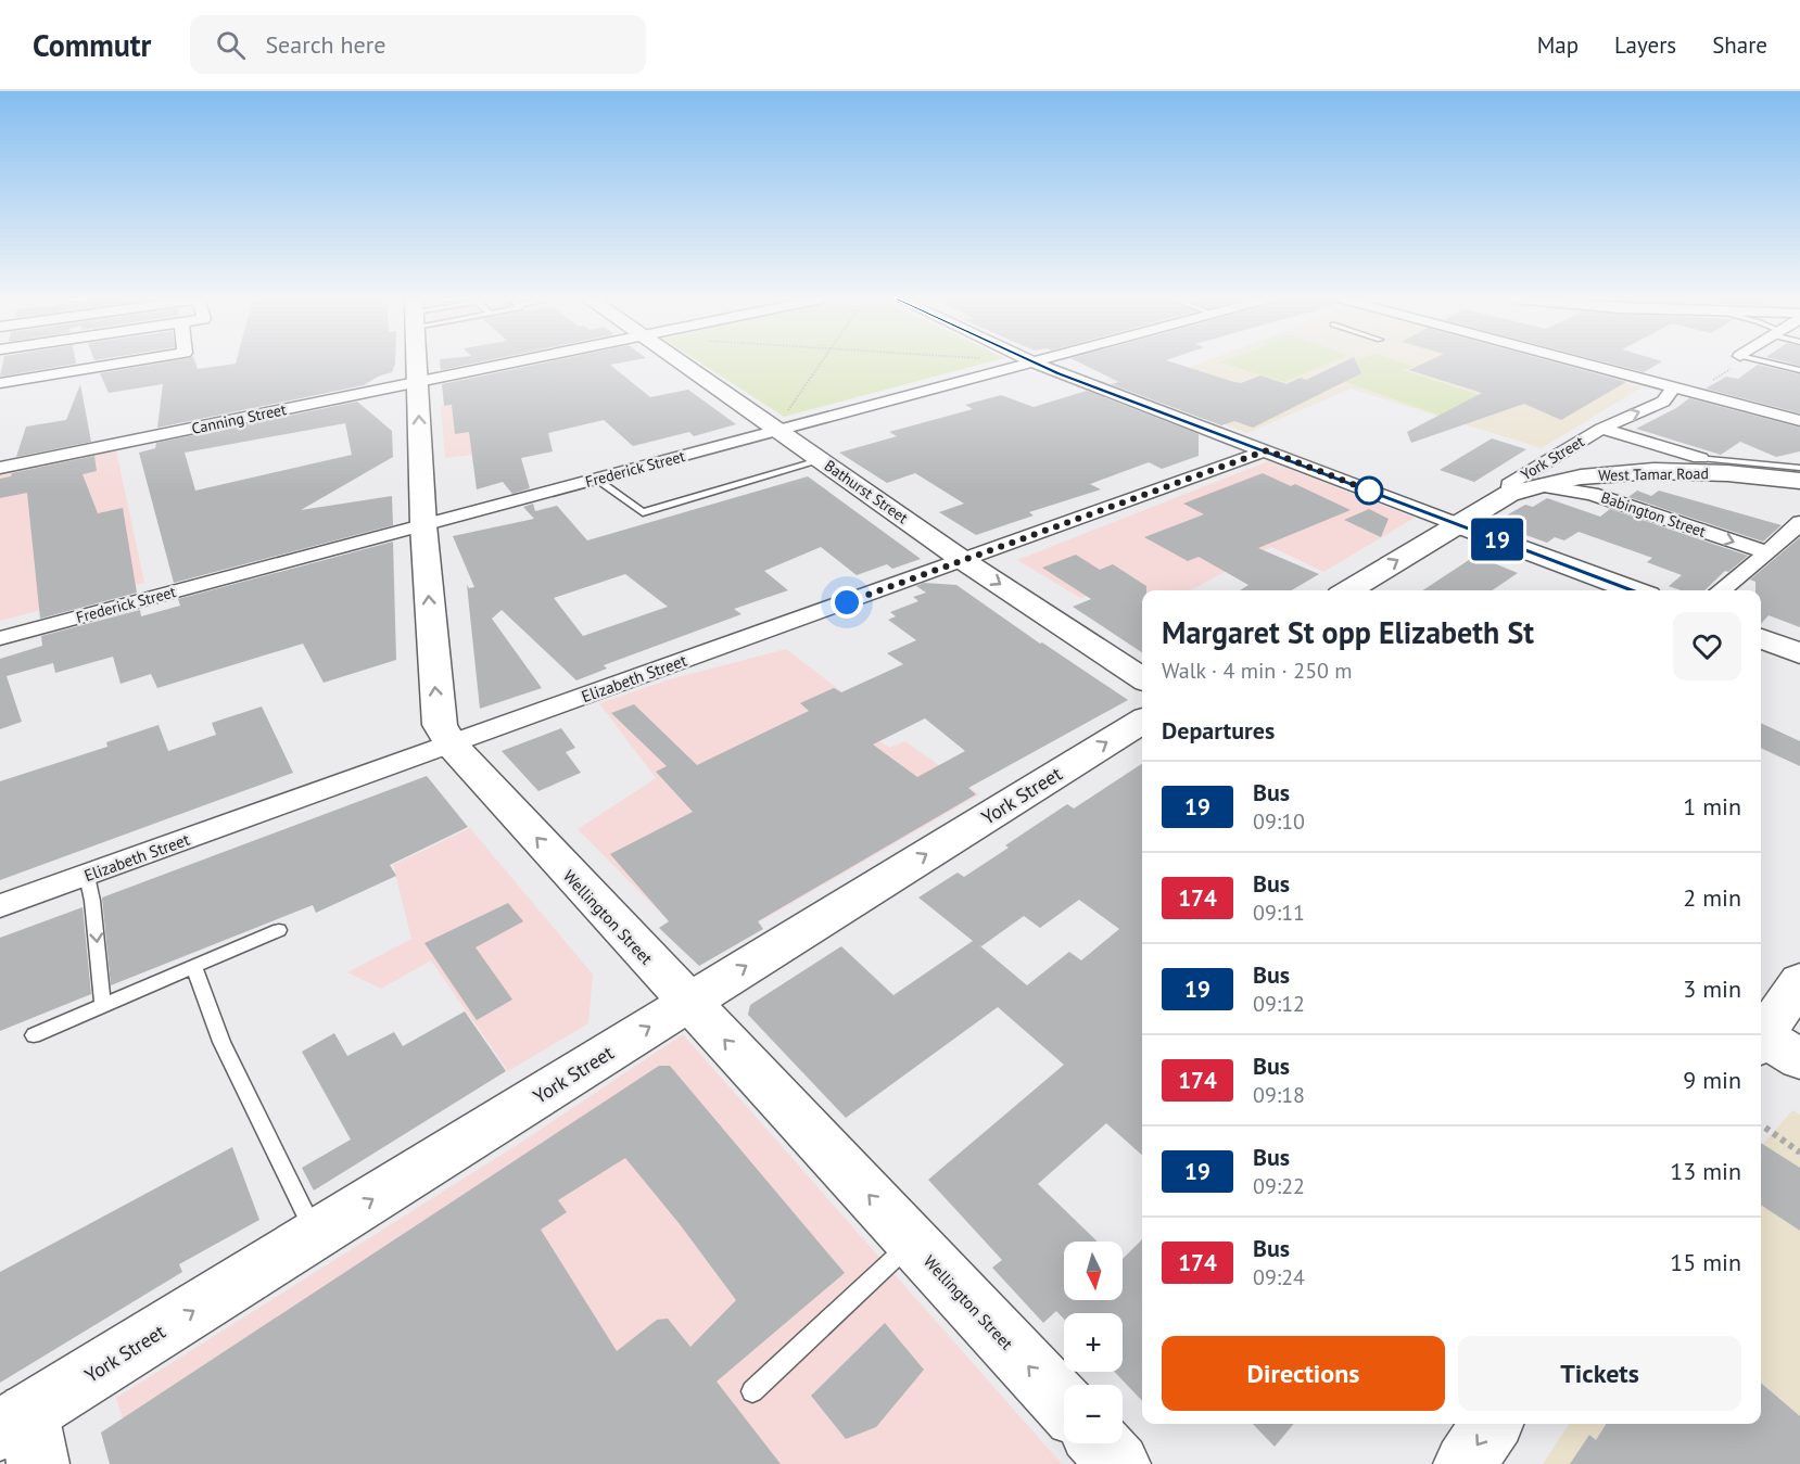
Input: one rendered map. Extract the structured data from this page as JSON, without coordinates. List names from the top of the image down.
{
  "streets": {
    "main road": [
      "York Street",
      "West Tamar Road",
      "Bathurst Street",
      "Wellington Street"
    ],
    "street": [
      "Canning Street",
      "Frederick Street",
      "Babington Street",
      "Elizabeth Street"
    ]
  },
  "crossings": [
    ["Canning Street", "Wellington Street"],
    ["York Street", "West Tamar Road"],
    ["York Street", "Wellington Street"],
    ["Frederick Street", "Bathurst Street"],
    ["Frederick Street", "Wellington Street"],
    ["West Tamar Road", "Babington Street"],
    ["Bathurst Street", "Elizabeth Street"],
    ["Elizabeth Street", "Wellington Street"]
  ],
  "one_way": ["York Street", "Bathurst Street", "Wellington Street"],
  "lines": ["bus line 19"],
  "north": "bottom",
  "page": {
    "header": "Commutr",
    "search": "Search here",
    "nav": ["Map", "Layers", "Share"],
    "on_map": "19",
    "heading": [
      ["Margaret St opp Elizabeth St", "Walk · 4 min · 250 m"],
      "Departures"
    ],
    "list": [
      {
        "mark": "19",
        "name": "Bus",
        "note": "09:10",
        "value": "1 min"
      },
      {
        "mark": "174",
        "name": "Bus",
        "note": "09:11",
        "value": "2 min"
      },
      {
        "mark": "19",
        "name": "Bus",
        "note": "09:12",
        "value": "3 min"
      },
      {
        "mark": "174",
        "name": "Bus",
        "note": "09:18",
        "value": "9 min"
      },
      {
        "mark": "19",
        "name": "Bus",
        "note": "09:22",
        "value": "13 min"
      },
      {
        "mark": "174",
        "name": "Bus",
        "note": "09:24",
        "value": "15 min"
      }
    ],
    "map_buttons": ["+", "−"],
    "buttons": ["Directions", "Tickets"]
  }
}
